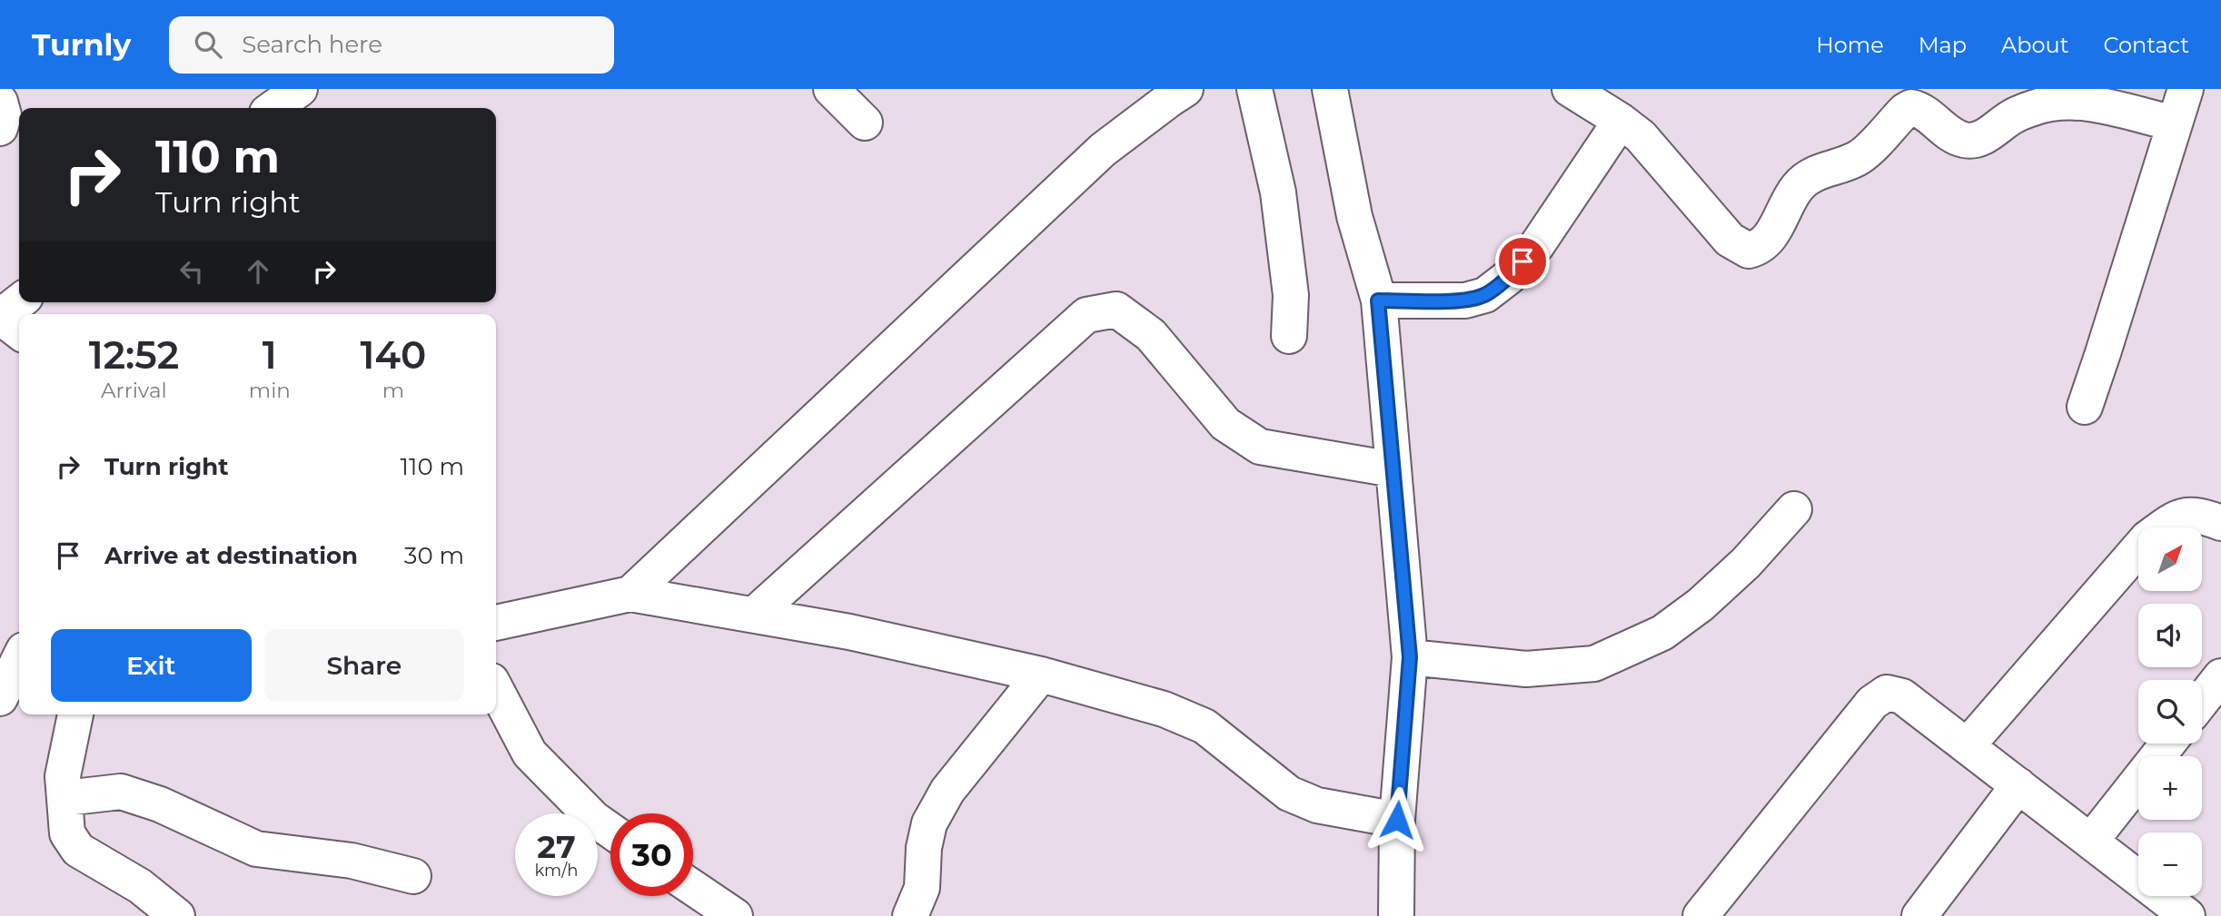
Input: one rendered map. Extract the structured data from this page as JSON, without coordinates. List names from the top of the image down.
{
  "north": "top right",
  "page": {
    "header": "Turnly",
    "search": "Search here",
    "nav": [
      "Home",
      "Map",
      "About",
      "Contact"
    ],
    "turn": ["110 m", "Turn right"],
    "eta": [
      "12:52",
      "Arrival",
      "1",
      "min",
      "140",
      "m"
    ],
    "list": [
      {
        "name": "Turn right",
        "value": "110 m"
      },
      {
        "name": "Arrive at destination",
        "value": "30 m"
      }
    ],
    "map_buttons": ["+", "−"],
    "buttons": ["Exit", "Share"],
    "speed": "27 km/h",
    "limit": "30"
  }
}
